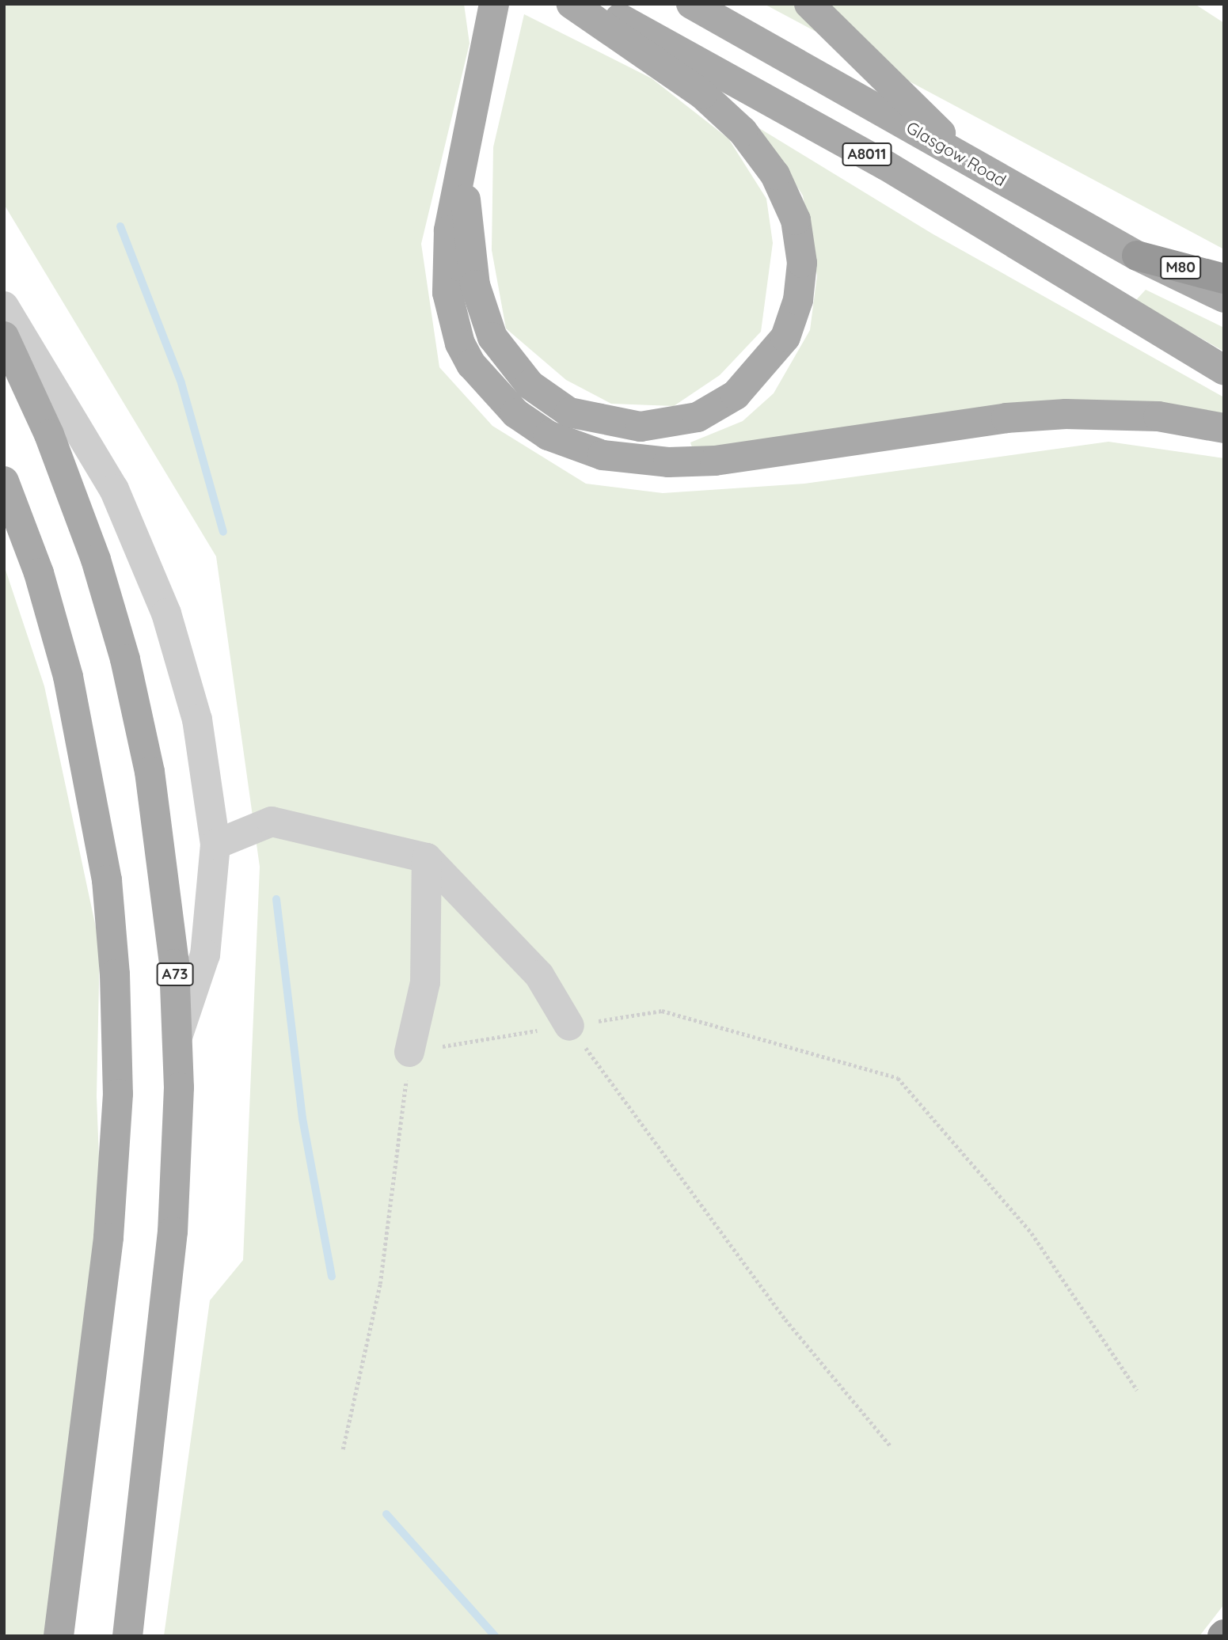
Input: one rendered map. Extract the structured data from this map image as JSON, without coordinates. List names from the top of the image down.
{
  "streets": {
    "highway": ["M80"],
    "main road": ["Glasgow Road", "A8011", "A73"]
  },
  "crossings": [
    ["Glasgow Road", "M80"]
  ]
}
